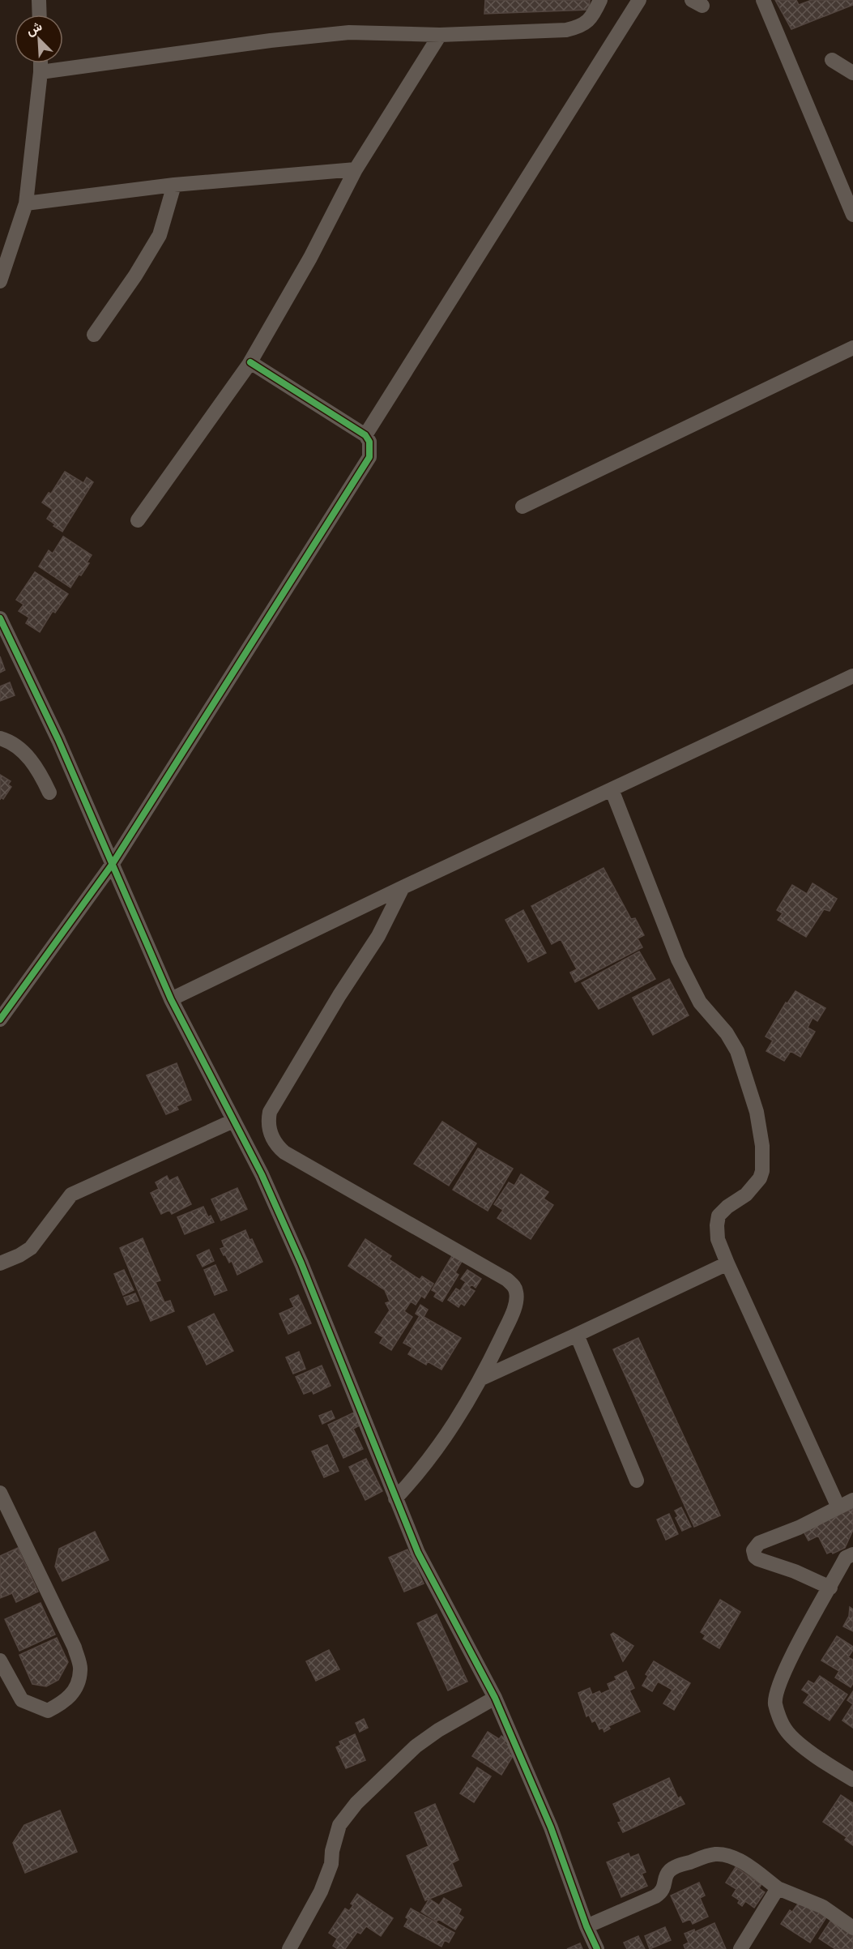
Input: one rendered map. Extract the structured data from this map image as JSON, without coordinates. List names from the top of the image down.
{
  "north": "top left"
}
